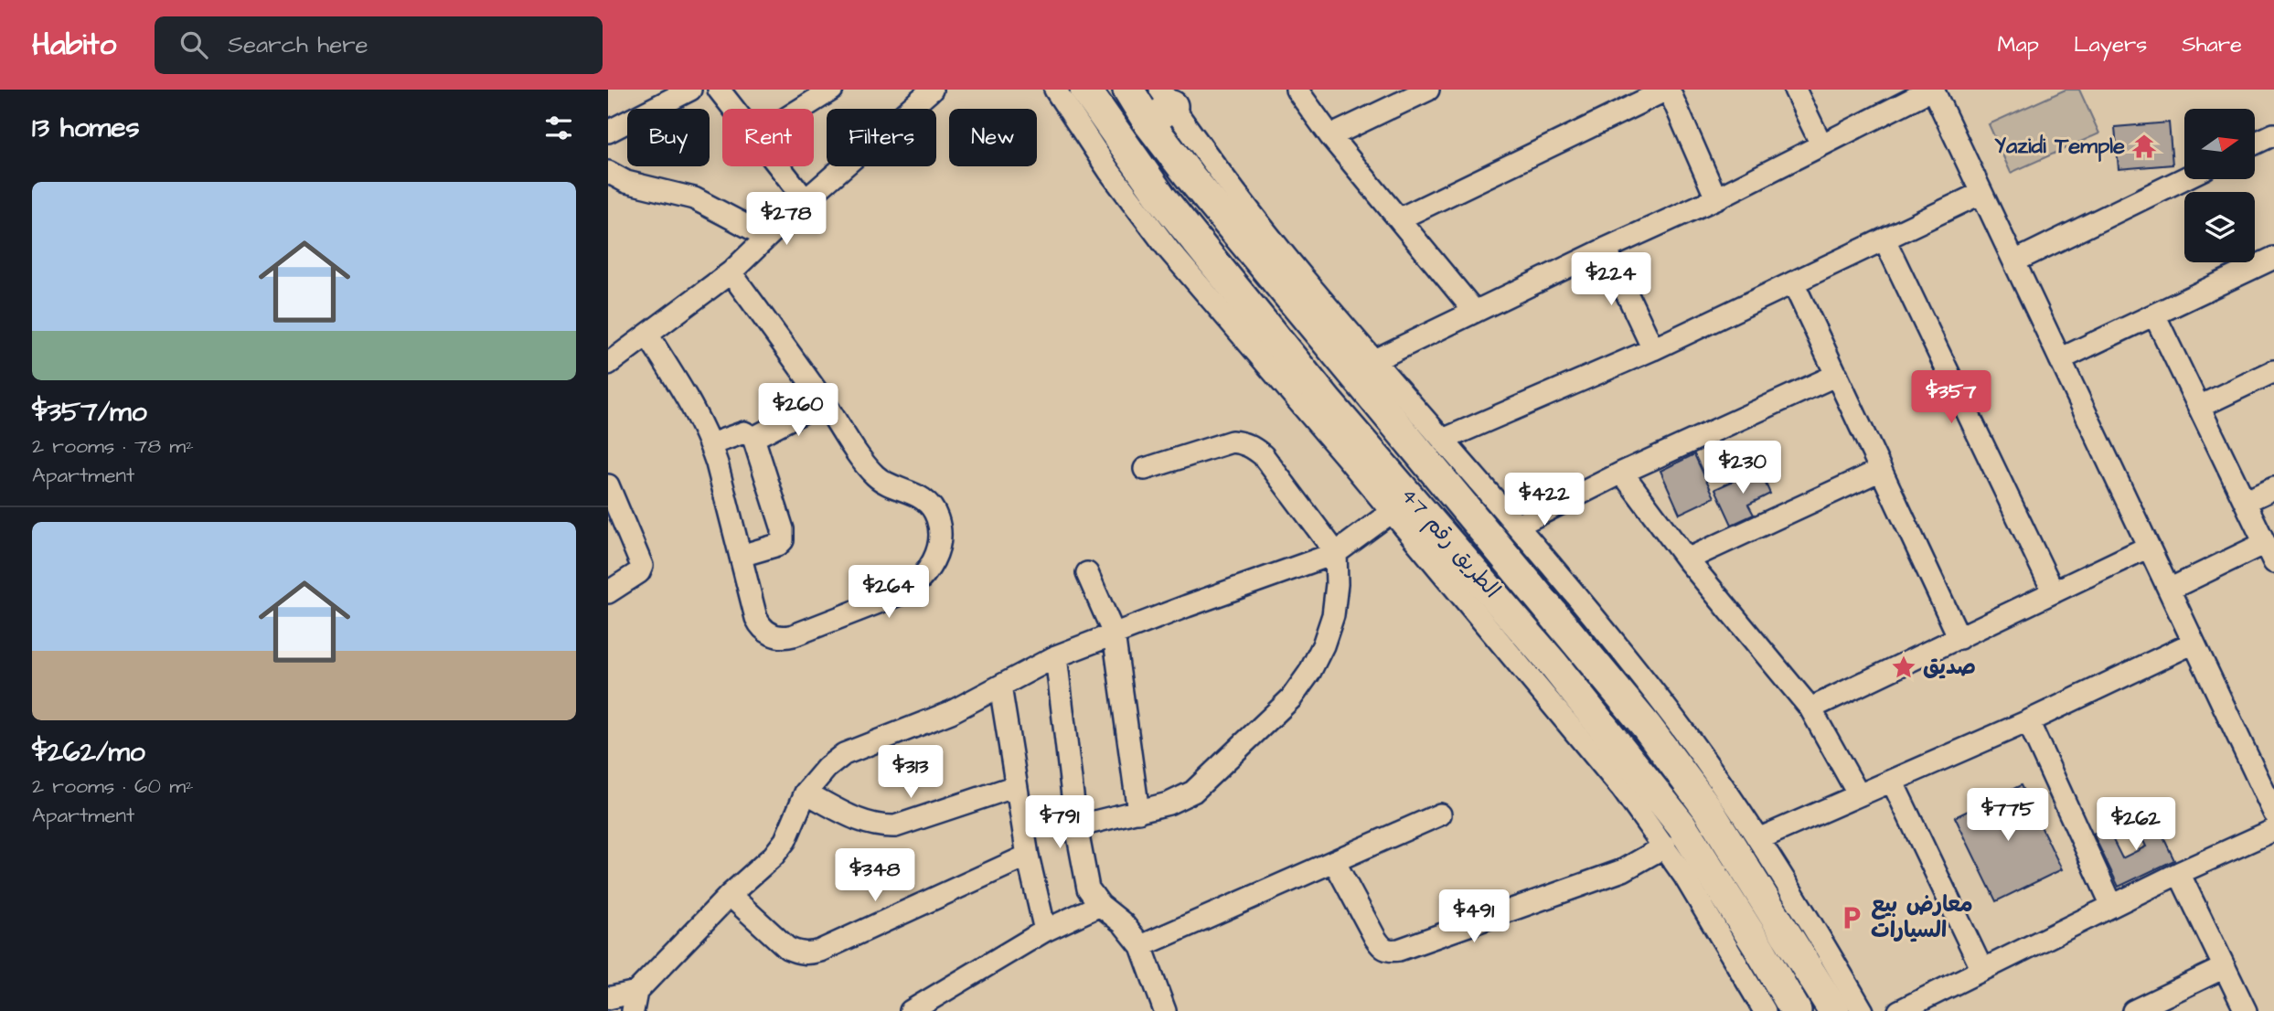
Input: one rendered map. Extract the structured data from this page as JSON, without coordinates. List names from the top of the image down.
{
  "streets": {
    "highway": ["الطريق رقم 47"]
  },
  "places": {
    "temple": ["Yazidi Temple"],
    "place": ["صديق"],
    "parking": ["معارض بيع السيارات"]
  },
  "north": "right",
  "page": {
    "header": "Habito",
    "search": "Search here",
    "nav": ["Map", "Layers", "Share"],
    "heading": "13 homes",
    "chip": [
      "Buy",
      "Rent",
      "Filters",
      "New"
    ],
    "list": [
      {
        "name": "$357/mo",
        "note": "2 rooms · 78 m² · Apartment"
      },
      {
        "name": "$262/mo",
        "note": "2 rooms · 60 m² · Apartment"
      }
    ],
    "price": [
      "$278",
      "$224",
      "$357",
      "$260",
      "$230",
      "$422",
      "$264",
      "$313",
      "$775",
      "$791",
      "$262",
      "$348",
      "$491"
    ]
  }
}
